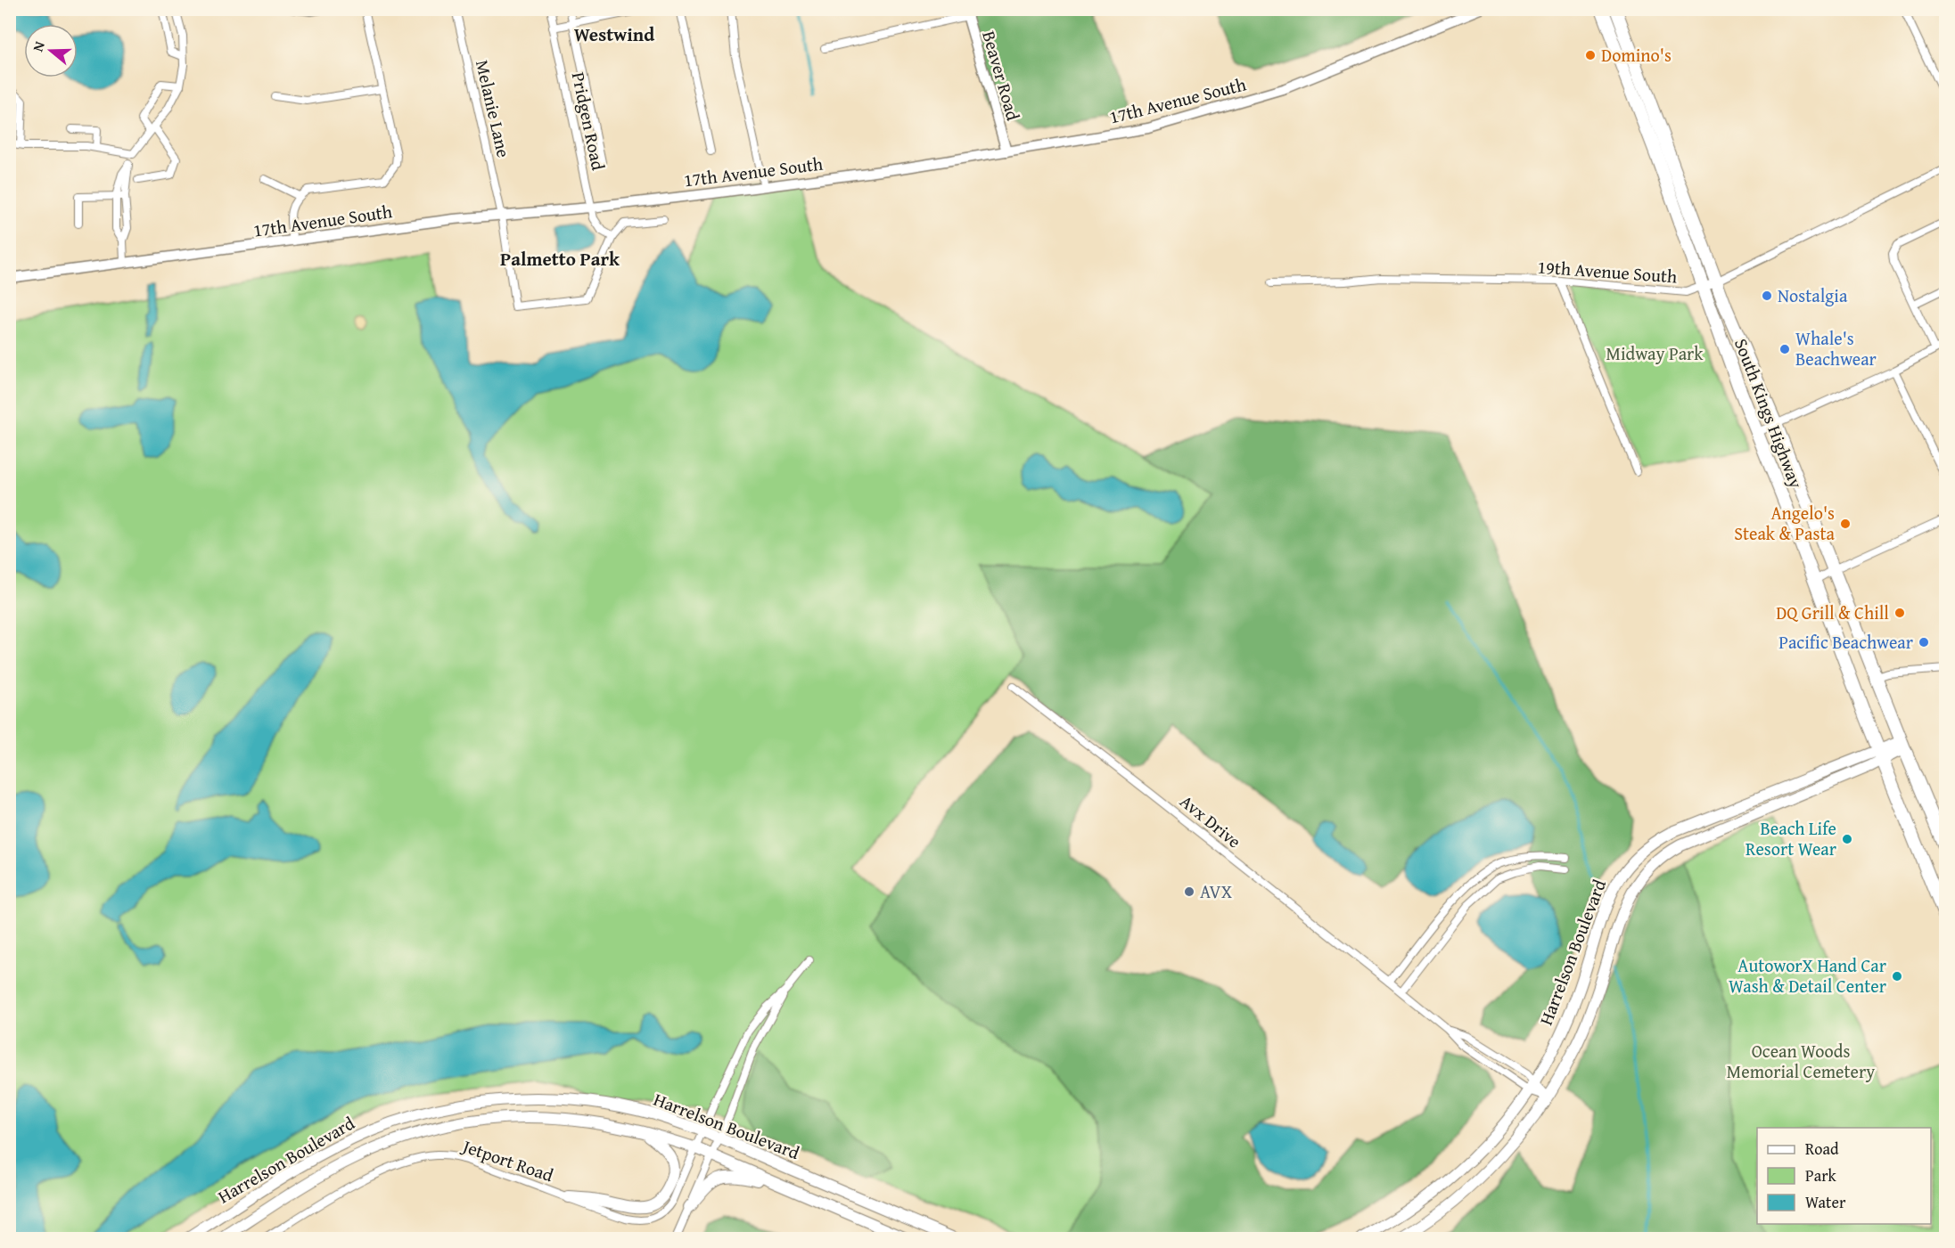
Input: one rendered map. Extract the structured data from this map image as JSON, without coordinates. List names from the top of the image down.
{
  "streets": {
    "main road": ["South Kings Highway", "Harrelson Boulevard"],
    "street": [
      "Beaver Road",
      "17th Avenue South",
      "Melanie Lane",
      "Pridgen Road",
      "19th Avenue South",
      "Avx Drive",
      "Jetport Road"
    ]
  },
  "crossings": [
    ["Beaver Road", "17th Avenue South"],
    ["17th Avenue South", "Melanie Lane"],
    ["17th Avenue South", "Pridgen Road"],
    ["Melanie Lane", "Pridgen Road"],
    ["19th Avenue South", "South Kings Highway"],
    ["South Kings Highway", "Harrelson Boulevard"],
    ["Avx Drive", "Harrelson Boulevard"],
    ["Harrelson Boulevard", "Jetport Road"]
  ],
  "districts": ["Westwind", "Palmetto Park"],
  "parks": ["Midway Park", "Ocean Woods Memorial Cemetery"],
  "places": [
    "Domino's",
    "Nostalgia",
    "Whale's Beachwear",
    "Angelo's Steak & Pasta",
    "DQ Grill & Chill",
    "Pacific Beachwear",
    "Beach Life Resort Wear",
    "AVX",
    "AutoworX Hand Car Wash & Detail Center"
  ],
  "legend": ["Road", "Park", "Water"],
  "north": "left"
}
